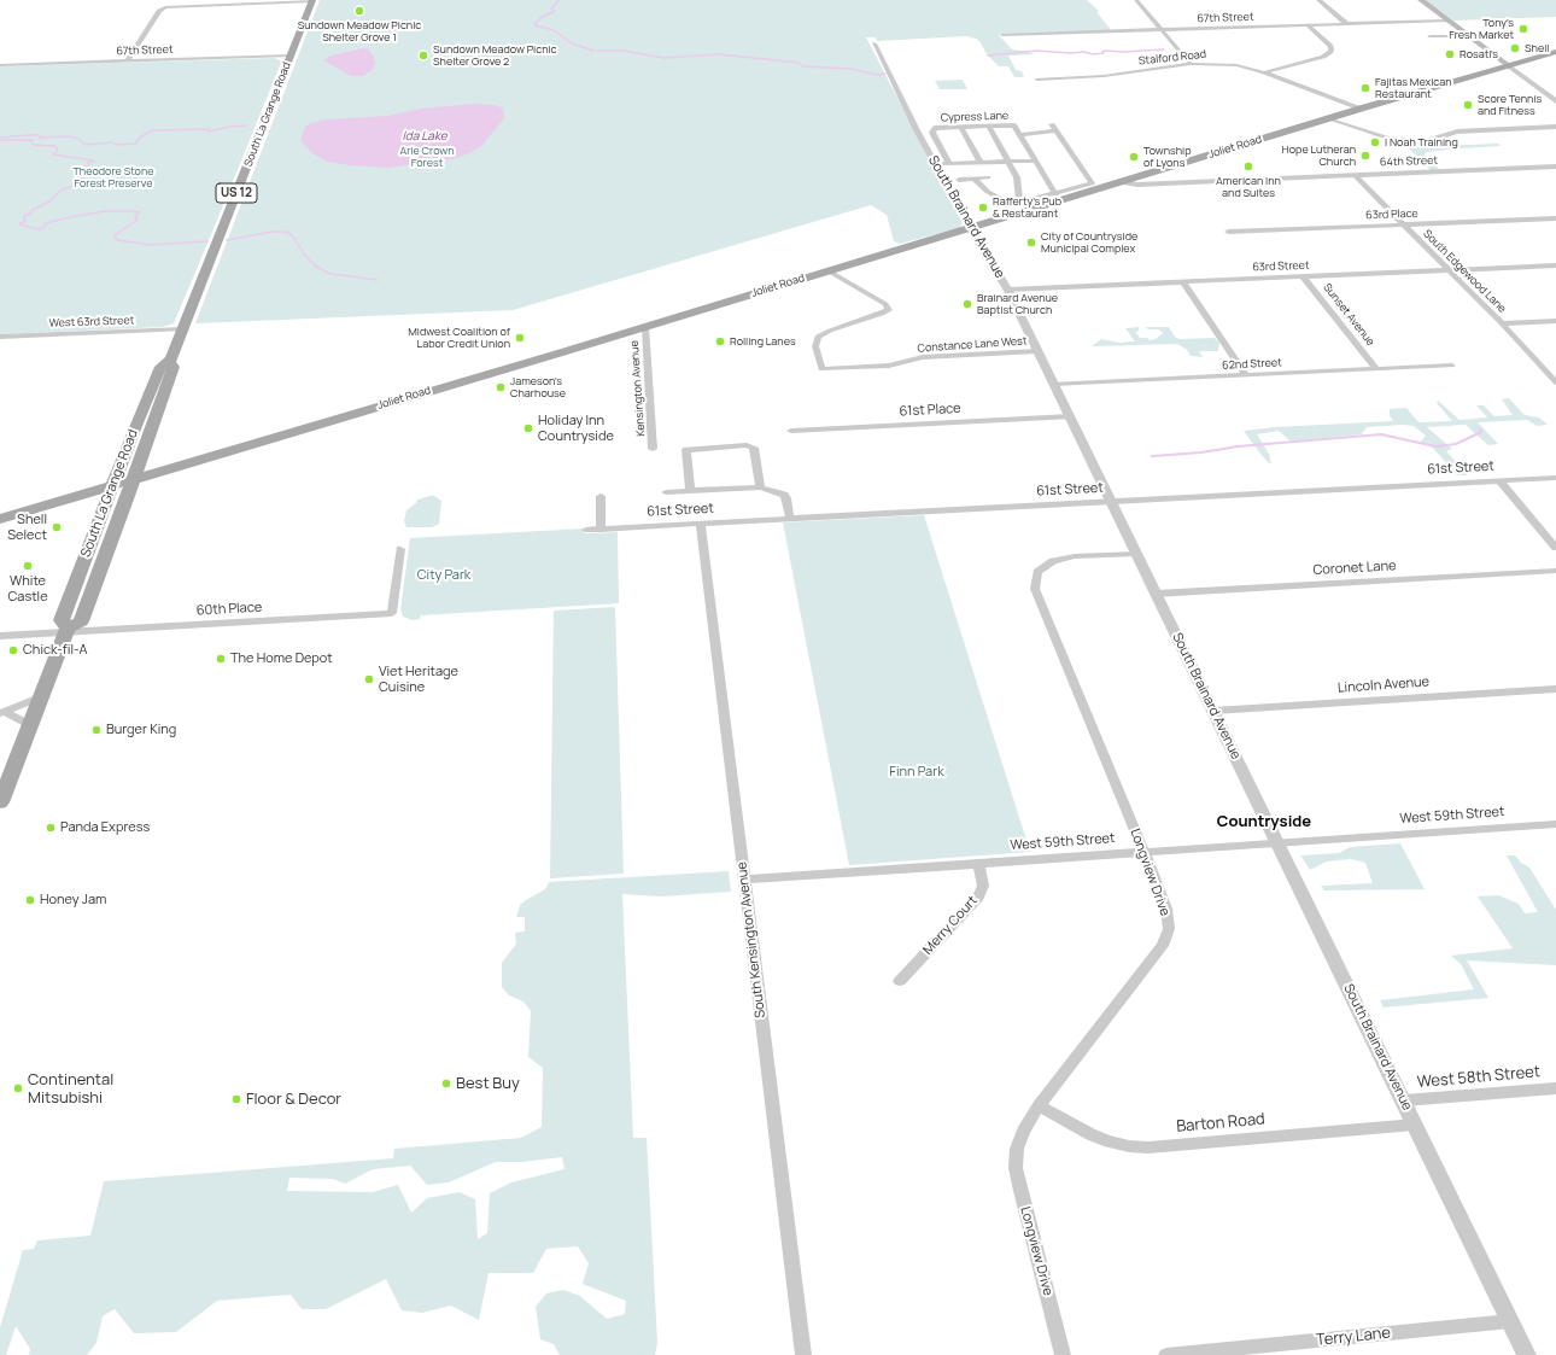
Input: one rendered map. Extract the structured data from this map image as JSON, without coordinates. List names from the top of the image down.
{
  "streets": {
    "main road": ["South La Grange Road", "Joliet Road", "US 12"],
    "street": [
      "67th Street",
      "Stalford Road",
      "Cypress Lane",
      "64th Street",
      "63rd Place",
      "South Brainard Avenue",
      "63rd Street",
      "South Edgewood Lane",
      "Sunset Avenue",
      "West 63rd Street",
      "Constance Lane West",
      "62nd Street",
      "Kensington Avenue",
      "61st Place",
      "61st Street",
      "Coronet Lane",
      "60th Place",
      "Lincoln Avenue",
      "West 59th Street",
      "Longview Drive",
      "Merry Court",
      "South Kensington Avenue",
      "West 58th Street",
      "Barton Road",
      "Terry Lane"
    ]
  },
  "crossings": [
    ["67th Street", "South La Grange Road"],
    ["Stalford Road", "Joliet Road"],
    ["South La Grange Road", "Joliet Road"],
    ["South La Grange Road", "West 63rd Street"],
    ["South La Grange Road", "60th Place"],
    ["Joliet Road", "64th Street"],
    ["Joliet Road", "South Brainard Avenue"],
    ["Joliet Road", "Constance Lane West"],
    ["Joliet Road", "Kensington Avenue"],
    ["64th Street", "South Edgewood Lane"],
    ["63rd Place", "South Edgewood Lane"],
    ["South Brainard Avenue", "63rd Street"],
    ["South Brainard Avenue", "Constance Lane West"],
    ["South Brainard Avenue", "62nd Street"],
    ["South Brainard Avenue", "61st Place"],
    ["South Brainard Avenue", "61st Street"],
    ["South Brainard Avenue", "Coronet Lane"],
    ["South Brainard Avenue", "Lincoln Avenue"],
    ["South Brainard Avenue", "West 59th Street"],
    ["South Brainard Avenue", "Longview Drive"],
    ["South Brainard Avenue", "West 58th Street"],
    ["South Brainard Avenue", "Barton Road"],
    ["South Brainard Avenue", "Terry Lane"],
    ["63rd Street", "South Edgewood Lane"],
    ["63rd Street", "Sunset Avenue"],
    ["Sunset Avenue", "62nd Street"],
    ["61st Street", "South Kensington Avenue"],
    ["West 59th Street", "Longview Drive"],
    ["West 59th Street", "Merry Court"],
    ["West 59th Street", "South Kensington Avenue"],
    ["Longview Drive", "Barton Road"]
  ],
  "districts": ["Countryside"],
  "water": ["Ida Lake"],
  "parks": [
    "Arie Crown Forest",
    "Theodore Stone Forest Preserve",
    "City Park",
    "Finn Park"
  ],
  "places": [
    "Sundown Meadow Picnic Shelter Grove 1",
    "Tony's Fresh Market",
    "Shell",
    "Rosati's",
    "Sundown Meadow Picnic Shelter Grove 2",
    "Fajitas Mexican Restaurant",
    "Score Tennis and Fitness",
    "I Noah Training",
    "Hope Lutheran Church",
    "Township of Lyons",
    "American Inn and Suites",
    "Rafferty's Pub & Restaurant",
    "City of Countryside Municipal Complex",
    "Brainard Avenue Baptist Church",
    "Midwest Coalition of Labor Credit Union",
    "Rolling Lanes",
    "Jameson's Charhouse",
    "Holiday Inn Countryside",
    "Shell Select",
    "White Castle",
    "Chick-fil-A",
    "The Home Depot",
    "Viet Heritage Cuisine",
    "Burger King",
    "Panda Express",
    "Honey Jam",
    "Best Buy",
    "Continental Mitsubishi",
    "Floor & Decor"
  ]
}
